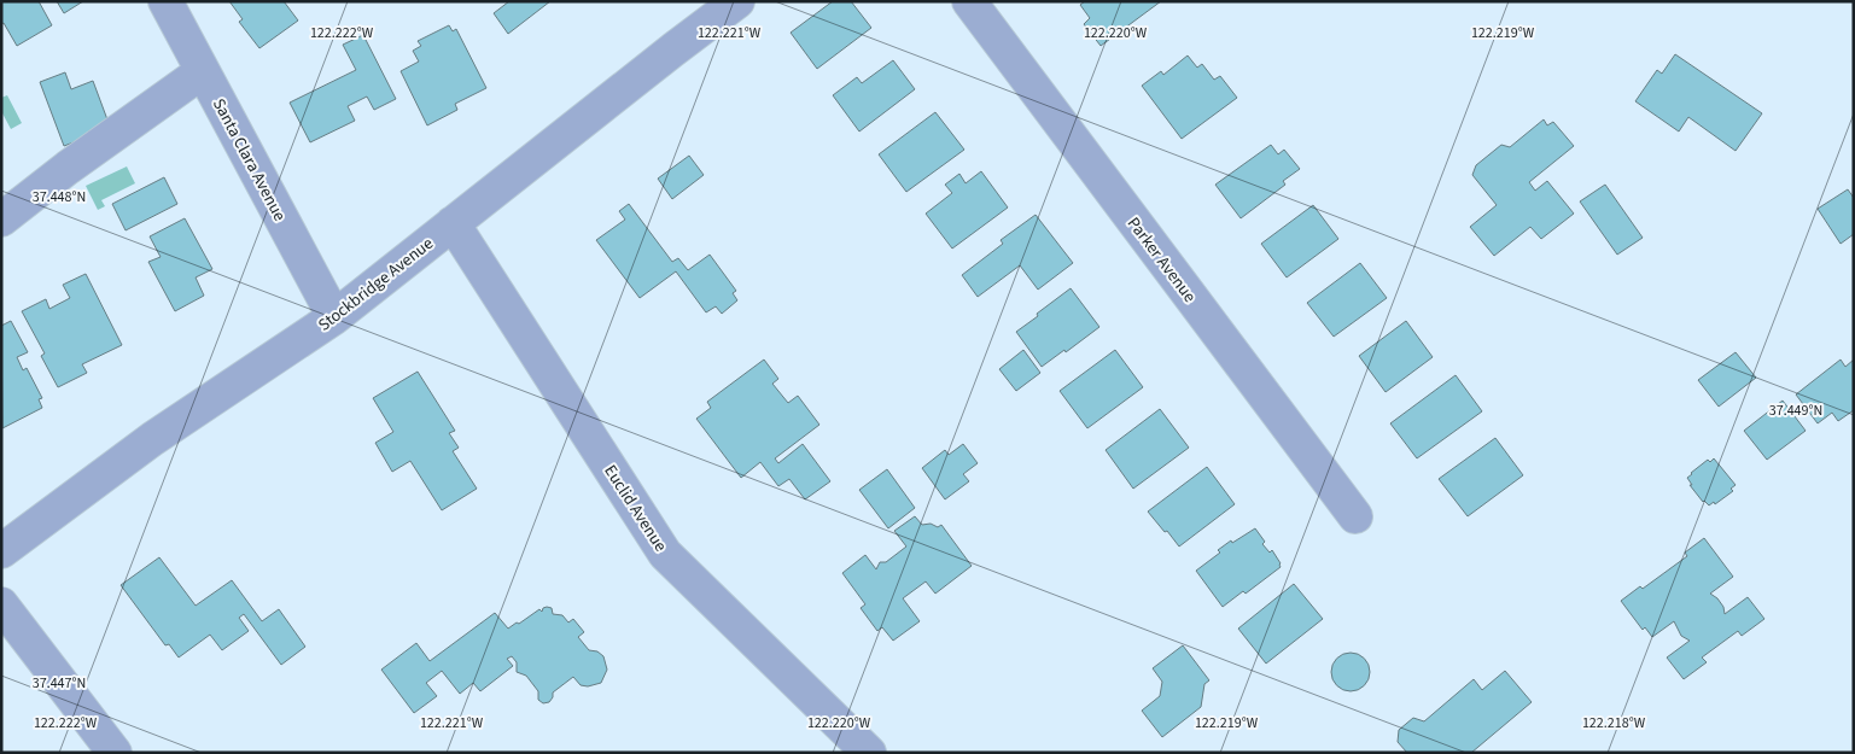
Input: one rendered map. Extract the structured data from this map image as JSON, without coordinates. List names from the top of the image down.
{
  "streets": {
    "street": [
      "Santa Clara Avenue",
      "Parker Avenue",
      "Stockbridge Avenue",
      "Euclid Avenue"
    ]
  },
  "crossings": [
    ["Santa Clara Avenue", "Stockbridge Avenue"],
    ["Stockbridge Avenue", "Euclid Avenue"]
  ],
  "coordinates": [
    "122.222°W",
    "122.221°W",
    "122.220°W",
    "122.219°W",
    "37.448°N",
    "37.449°N",
    "37.447°N",
    "122.218°W"
  ]
}
